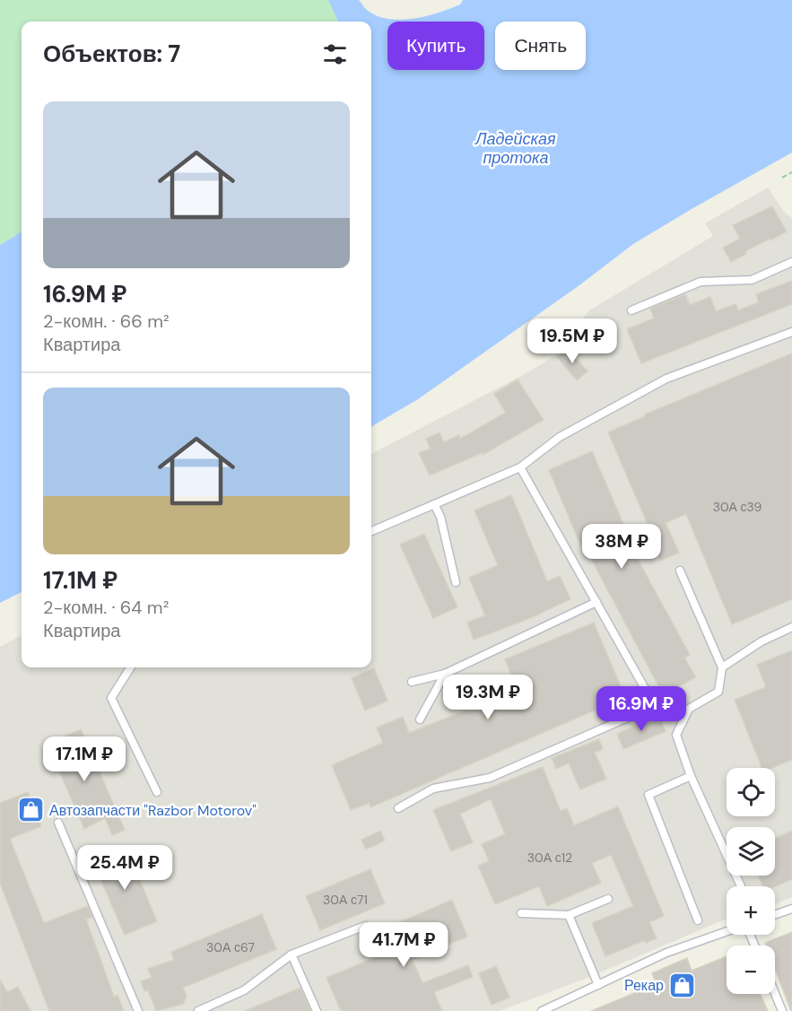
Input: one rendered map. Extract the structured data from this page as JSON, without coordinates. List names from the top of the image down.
{
  "water": ["Ладейская протока"],
  "places": {
    "shop": ["Автозапчасти \"Razbor Motorov\"", "Рекар"]
  },
  "house_numbers": [
    "30А с39",
    "30А с12",
    "30А с71",
    "30А с67"
  ],
  "page": {
    "chip": ["Купить", "Снять"],
    "heading": "Объектов: 7",
    "list": [
      {
        "name": "16.9M ₽",
        "note": "2-комн. · 66 m² · Квартира"
      },
      {
        "name": "17.1M ₽",
        "note": "2-комн. · 64 m² · Квартира"
      }
    ],
    "price": [
      "19.5M ₽",
      "38M ₽",
      "19.3M ₽",
      "16.9M ₽",
      "17.1M ₽",
      "25.4M ₽",
      "41.7M ₽"
    ],
    "map_buttons": ["+", "−"]
  }
}
